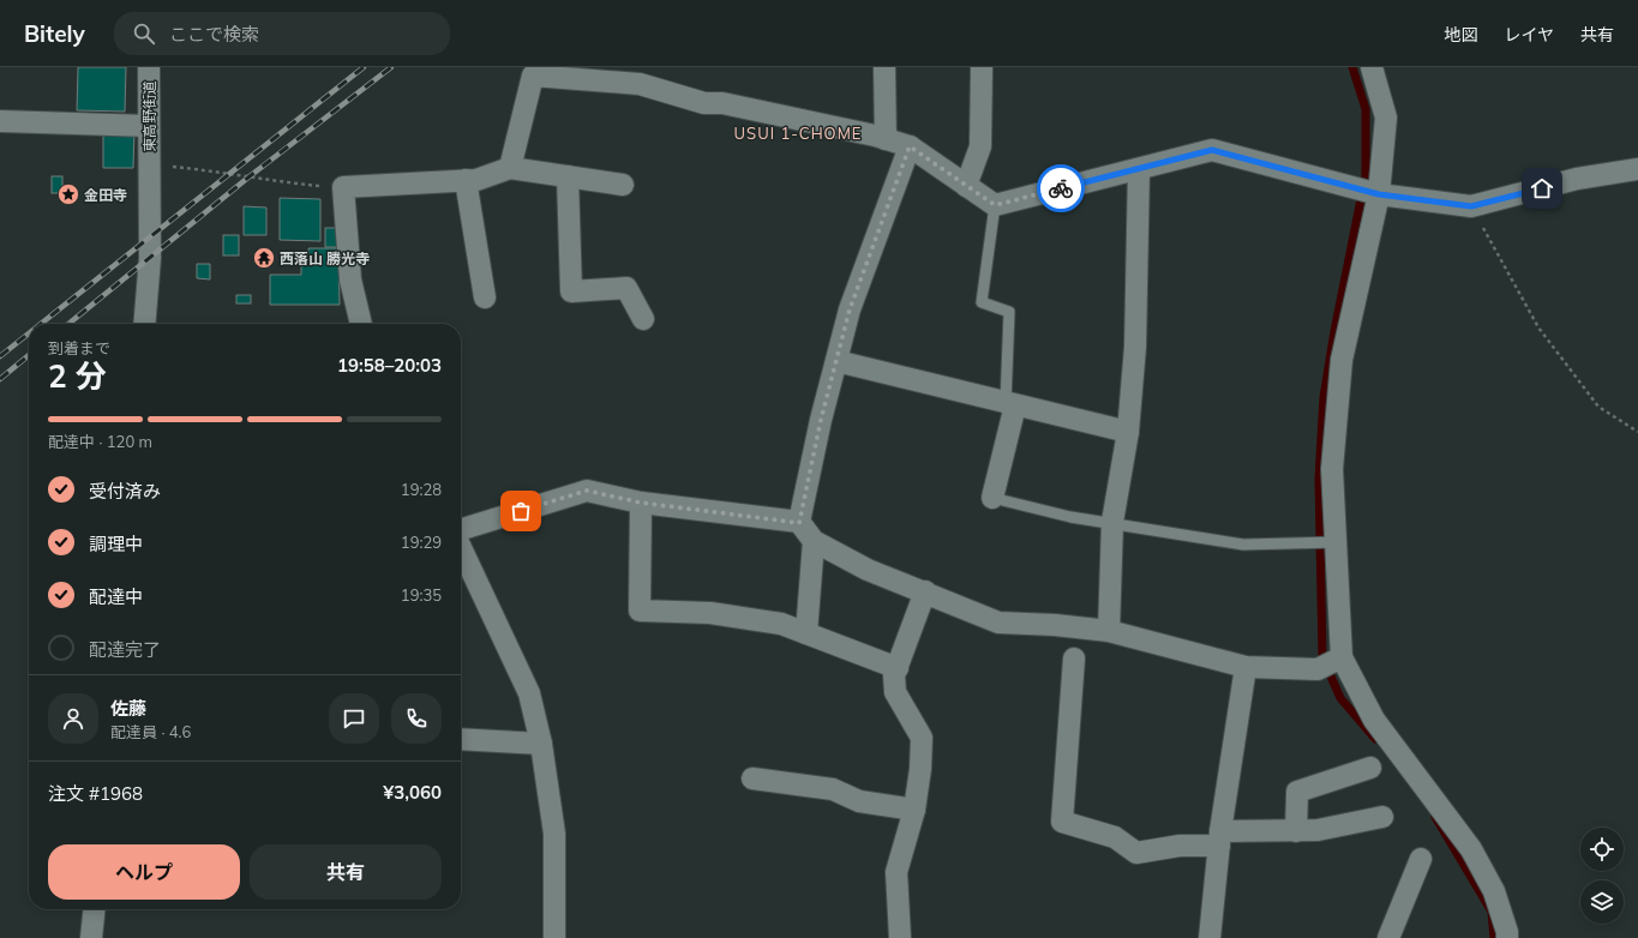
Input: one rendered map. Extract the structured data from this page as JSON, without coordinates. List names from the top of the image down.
{
  "streets": {
    "street": ["東高野街道"]
  },
  "districts": ["USUI 1-CHOME"],
  "places": {
    "place": ["金田寺"],
    "temple": ["西落山 勝光寺"]
  },
  "page": {
    "header": "Bitely",
    "search": "ここで検索",
    "nav": ["地図", "レイヤ", "共有"],
    "heading": ["2 分", "到着まで", "19:58–20:03"],
    "panel": [
      "佐藤",
      "配達員 · 4.6",
      "注文 #1968",
      "¥3,060"
    ],
    "bar": "配達中 · 120 m",
    "list": [
      ["受付済み", "19:28"],
      ["調理中", "19:29"],
      ["配達中", "19:35"],
      "配達完了"
    ],
    "buttons": ["ヘルプ", "共有"]
  }
}
